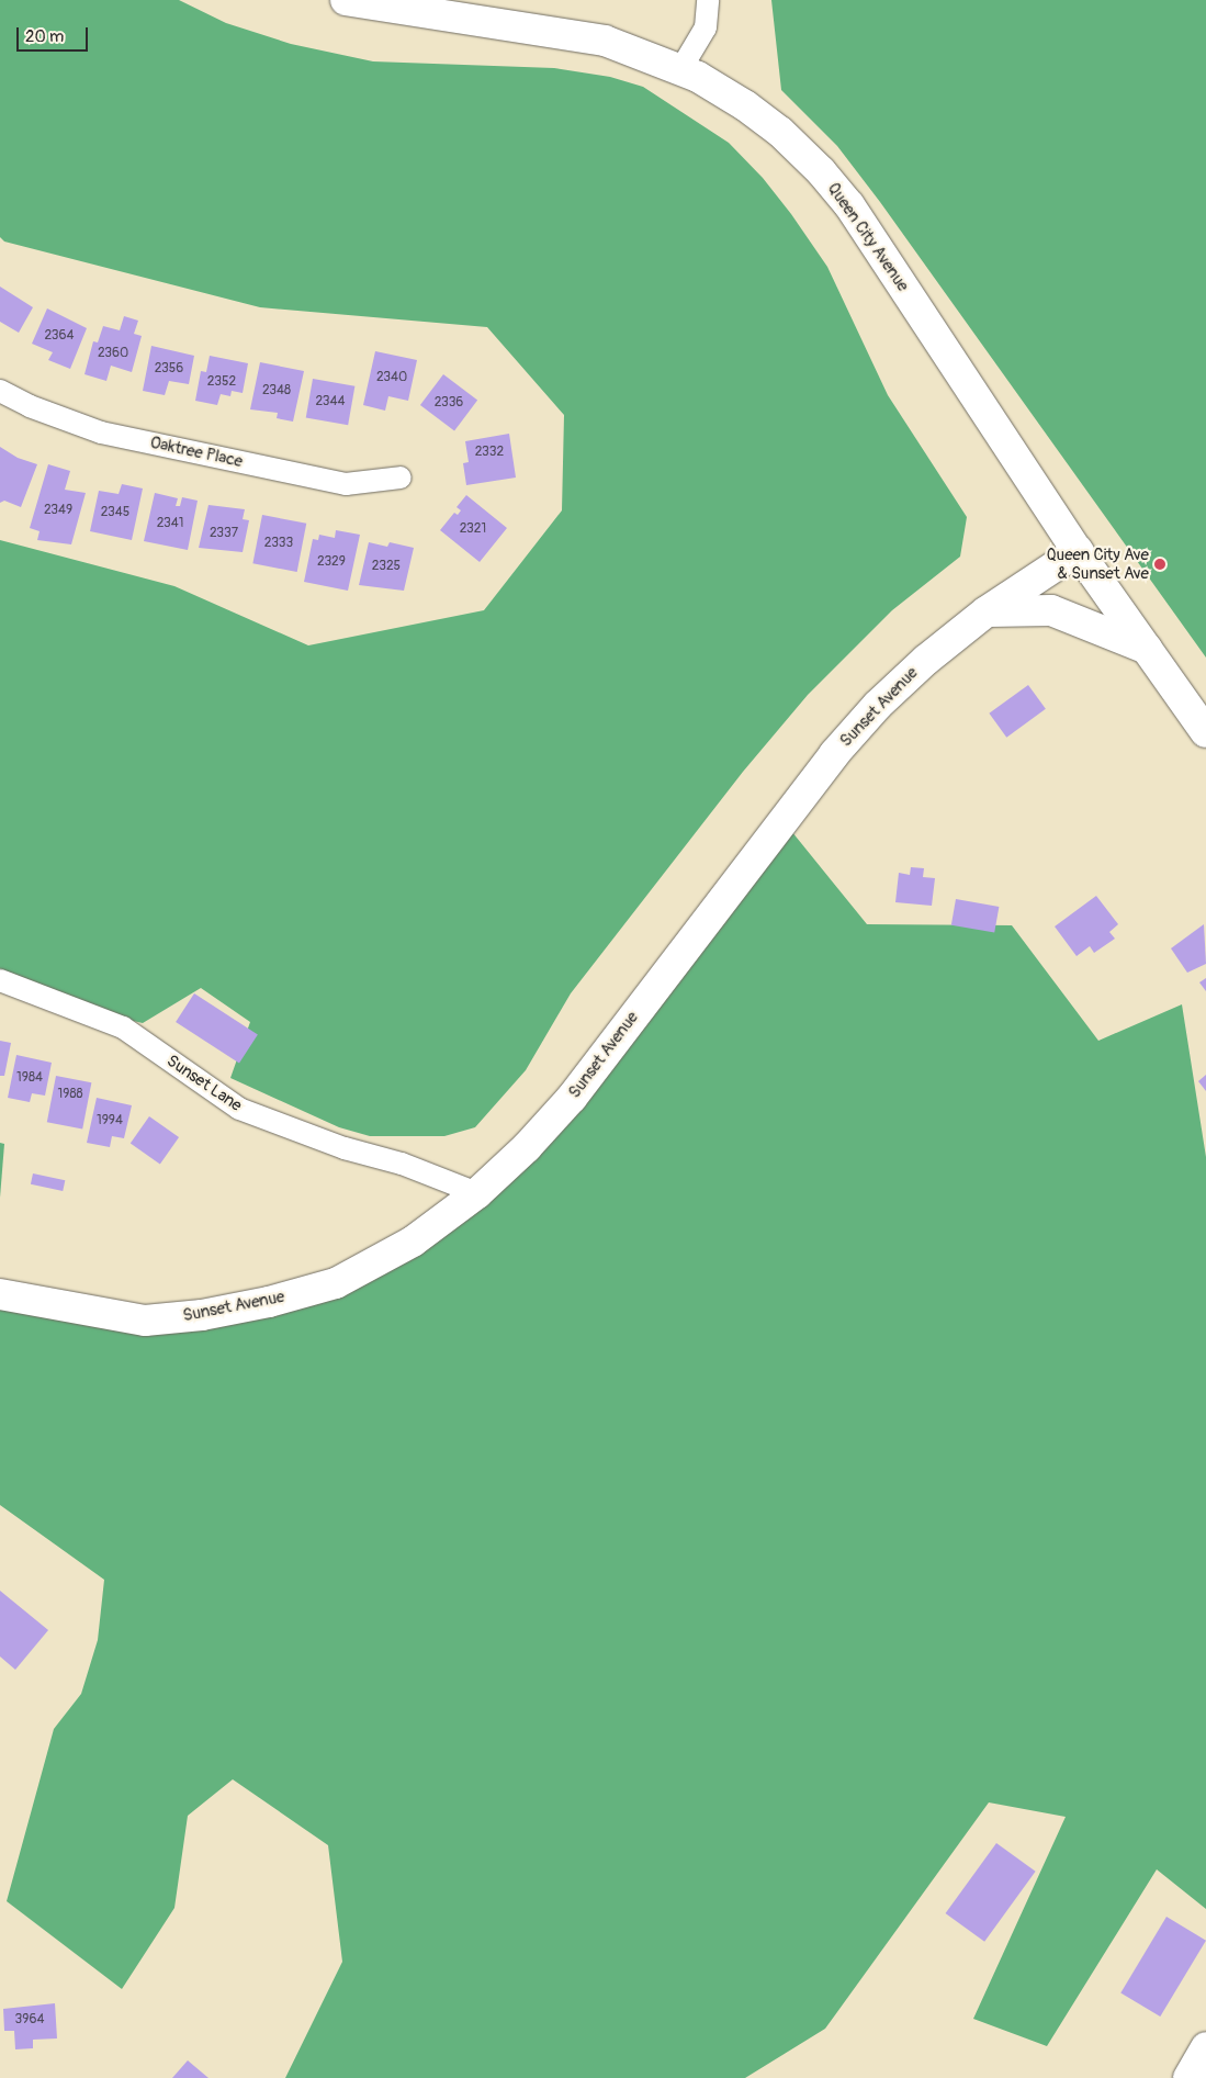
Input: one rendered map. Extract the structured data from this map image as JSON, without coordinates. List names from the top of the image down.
{
  "streets": {
    "street": [
      "Queen City Avenue",
      "Oaktree Place",
      "Sunset Avenue",
      "Sunset Lane"
    ]
  },
  "crossings": [
    ["Queen City Avenue", "Sunset Avenue"],
    ["Sunset Avenue", "Sunset Lane"]
  ],
  "places": ["Queen City Ave & Sunset Ave"],
  "house_numbers": [
    "2364",
    "2360",
    "2356",
    "2340",
    "2352",
    "2348",
    "2344",
    "2336",
    "2332",
    "2349",
    "2345",
    "2341",
    "2321",
    "2337",
    "2333",
    "2329",
    "2325",
    "1984",
    "1988",
    "1994",
    "3964"
  ],
  "scale_bar": "20 m"
}
